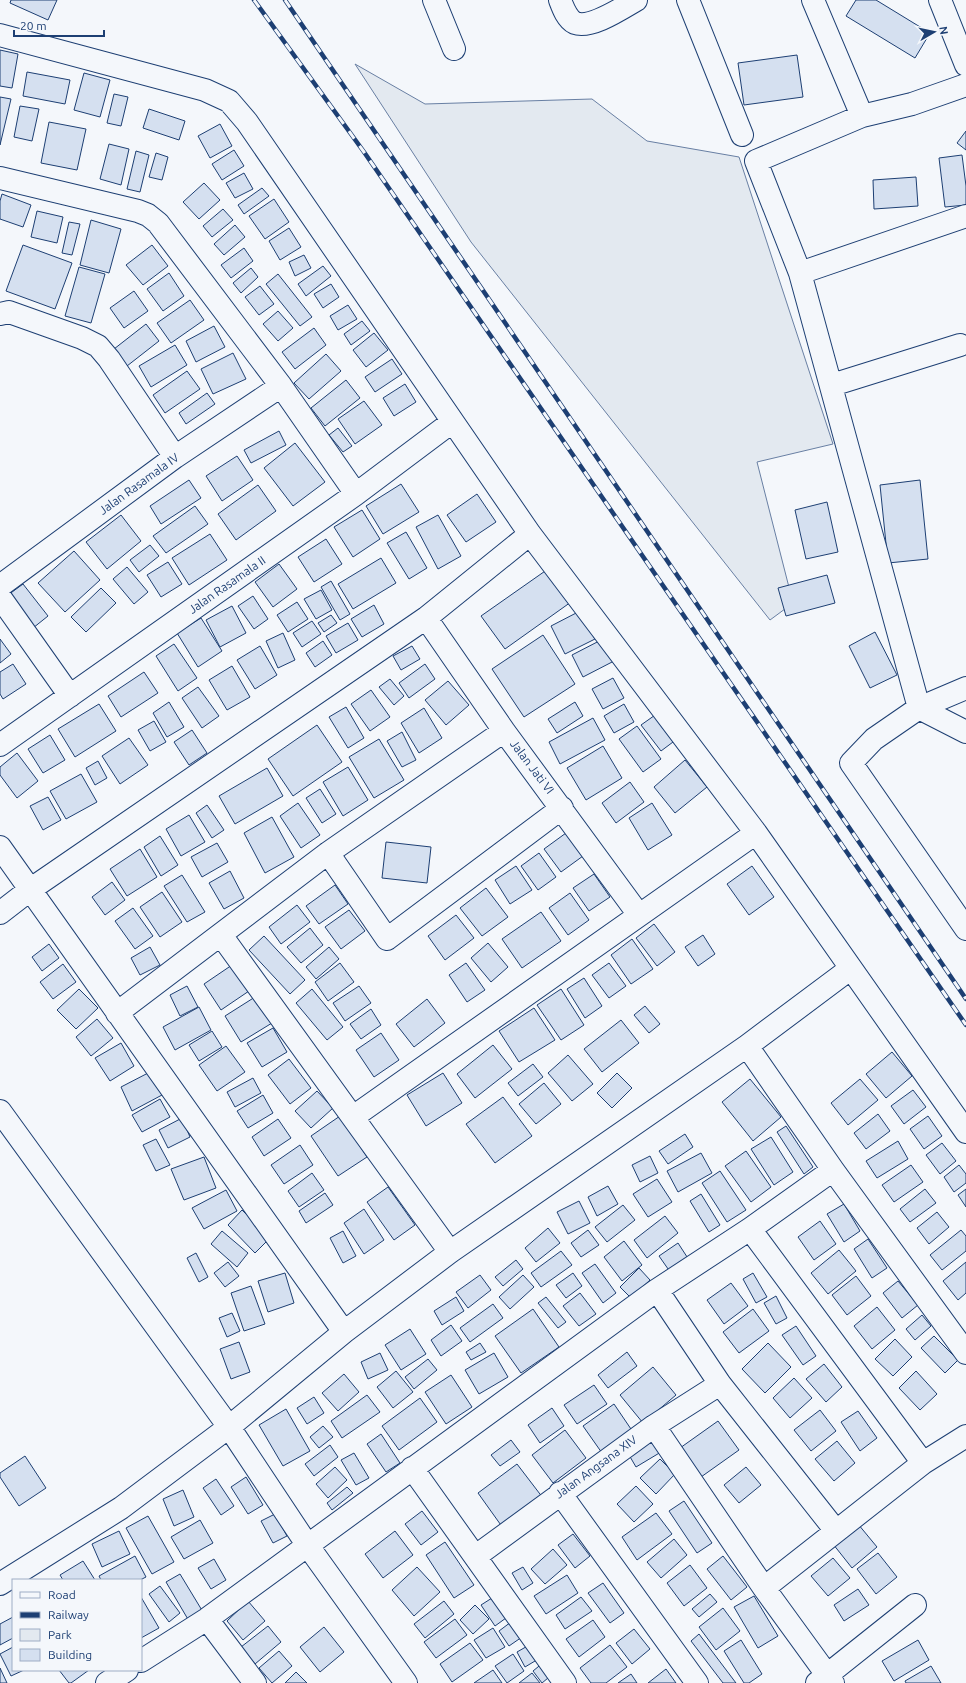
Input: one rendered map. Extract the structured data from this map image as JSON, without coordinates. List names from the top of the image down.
{
  "streets": {
    "street": [
      "Jalan Rasamala IV",
      "Jalan Rasamala II",
      "Jalan Jati VI",
      "Jalan Angsana XIV"
    ]
  },
  "legend": [
    "Road",
    "Railway",
    "Park",
    "Building"
  ],
  "scale_bar": "20 m",
  "north": "right"
}
